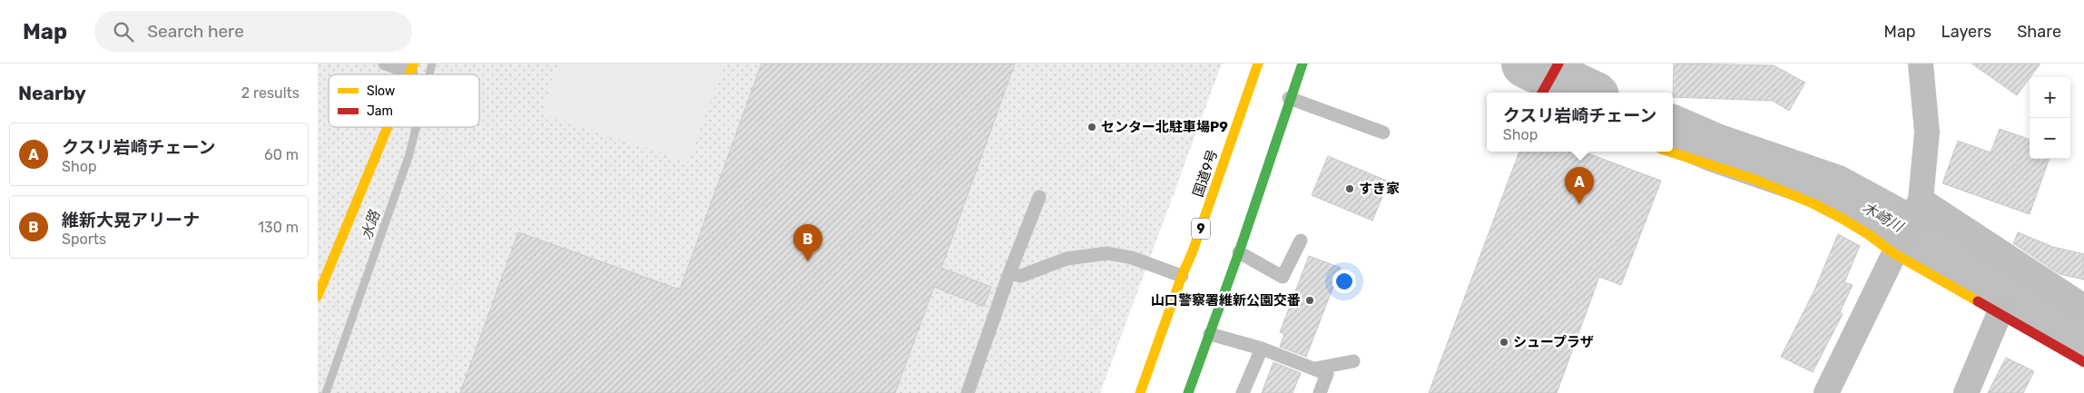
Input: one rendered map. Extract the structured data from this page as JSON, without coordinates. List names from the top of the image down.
{
  "streets": {
    "main road": ["国道9号", "9"]
  },
  "water": ["木崎川", "水路"],
  "places": [
    "センター北駐車場P9",
    "すき家",
    "山口警察署維新公園交番",
    "シュープラザ"
  ],
  "legend": ["Slow", "Jam"],
  "page": {
    "header": "Map",
    "search": "Search here",
    "nav": ["Map", "Layers", "Share"],
    "heading": ["Nearby", "2 results"],
    "map_buttons": ["+", "−"],
    "popup": ["クスリ岩崎チェーン", "Shop"],
    "list": [
      {
        "mark": "A",
        "name": "クスリ岩崎チェーン",
        "note": "Shop",
        "value": "60 m"
      },
      {
        "mark": "B",
        "name": "維新大晃アリーナ",
        "note": "Sports",
        "value": "130 m"
      }
    ],
    "pins": ["A", "B"]
  }
}
